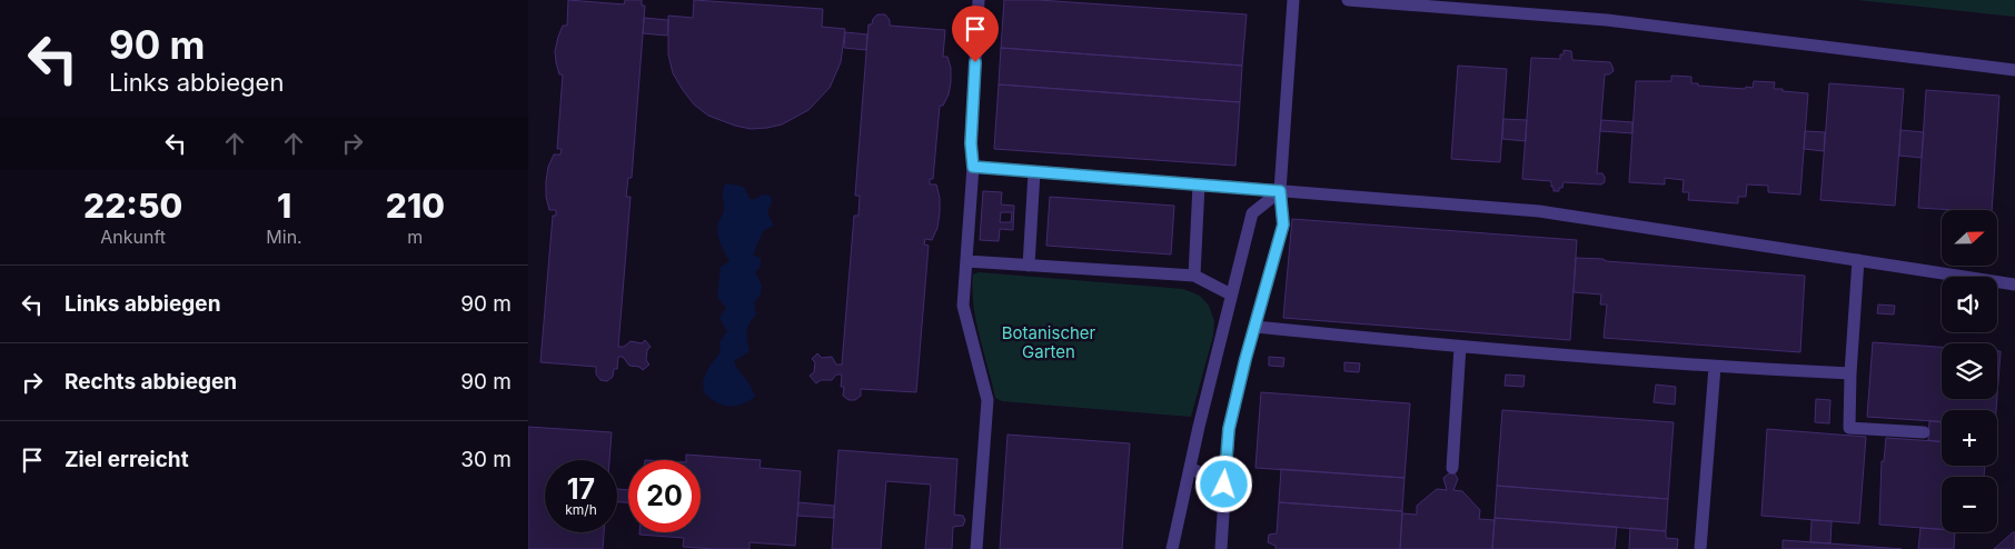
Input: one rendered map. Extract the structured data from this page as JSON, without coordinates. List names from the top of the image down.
{
  "parks": ["Botanischer Garten"],
  "north": "right",
  "page": {
    "turn": ["90 m", "Links abbiegen"],
    "eta": [
      "22:50",
      "Ankunft",
      "1",
      "Min.",
      "210",
      "m"
    ],
    "map_buttons": ["+", "−"],
    "list": [
      {
        "name": "Links abbiegen",
        "value": "90 m"
      },
      {
        "name": "Rechts abbiegen",
        "value": "90 m"
      },
      {
        "name": "Ziel erreicht",
        "value": "30 m"
      }
    ],
    "speed": "17 km/h",
    "limit": "20"
  }
}
